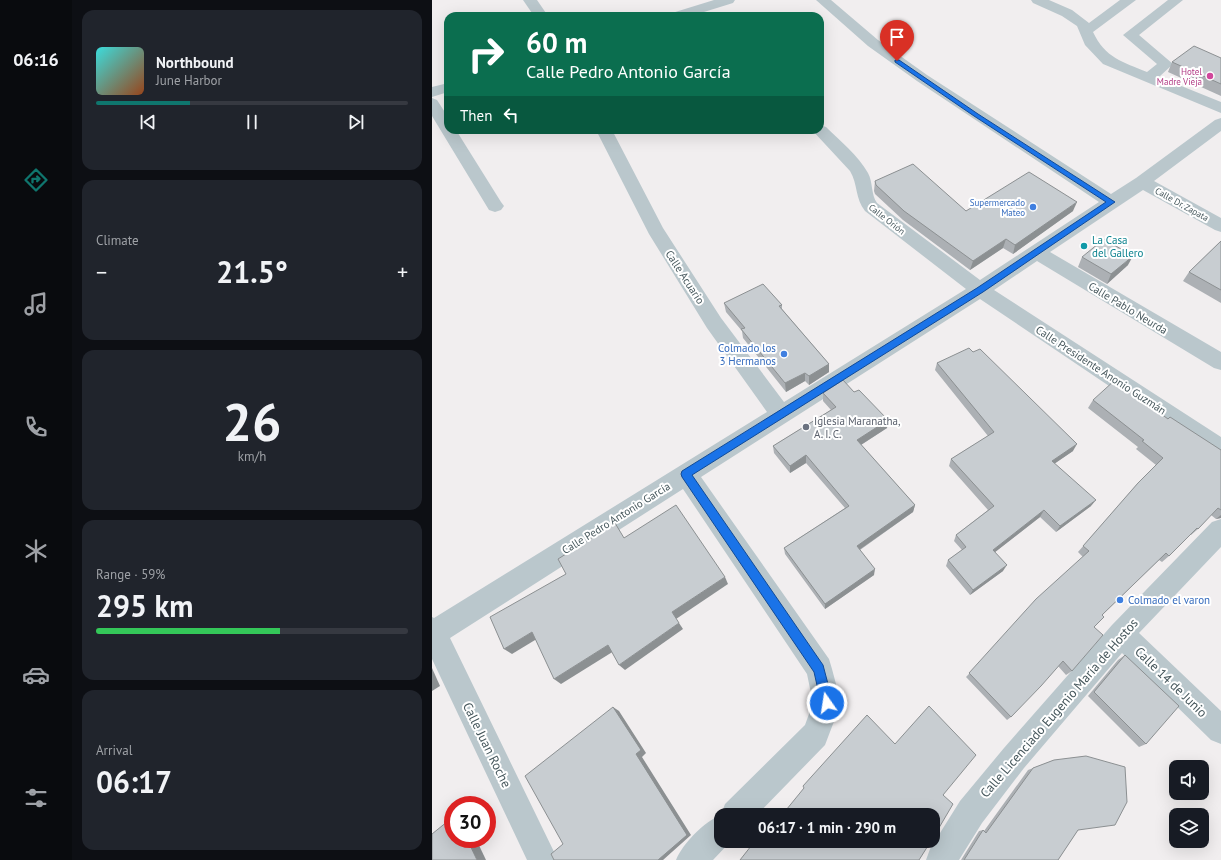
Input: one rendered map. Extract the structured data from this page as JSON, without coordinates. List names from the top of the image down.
{
  "streets": {
    "street": [
      "Calle Dr. Zapata",
      "Calle Orión",
      "Calle Acuario",
      "Calle Pablo Neurda",
      "Calle Presidente Anonio Guzmán",
      "Calle Pedro Antonio García",
      "Calle 14 de Junio",
      "Calle Licenciado Eugenio María de Hostos",
      "Calle Juan Roche"
    ]
  },
  "crossings": [
    ["Calle Dr. Zapata", "Calle Pedro Antonio García"],
    ["Calle Orión", "Calle Presidente Anonio Guzmán"],
    ["Calle Orión", "Calle Pedro Antonio García"],
    ["Calle Acuario", "Calle Pedro Antonio García"],
    ["Calle Pablo Neurda", "Calle Pedro Antonio García"],
    ["Calle Presidente Anonio Guzmán", "Calle Pedro Antonio García"],
    ["Calle Pedro Antonio García", "Calle Juan Roche"],
    ["Calle 14 de Junio", "Calle Licenciado Eugenio María de Hostos"]
  ],
  "places": [
    "Hotel Madre Vieja",
    "Supermercado Mateo",
    "La Casa del Gallero",
    "Colmado los 3 Hermanos",
    "Iglesia Maranatha, A. I. C.",
    "Colmado el varon"
  ],
  "page": {
    "tabs": "06:16",
    "turn": ["60 m", "Calle Pedro Antonio García"],
    "song": ["Northbound", "June Harbor"],
    "then": "Then",
    "tile": [
      "Climate",
      ["26", "km/h"],
      ["Range · 59%", "295 km"],
      ["Arrival", "06:17"]
    ],
    "heat": ["−", "21.5°", "+"],
    "limit": "30",
    "trip": "06:17 · 1 min · 290 m"
  }
}
